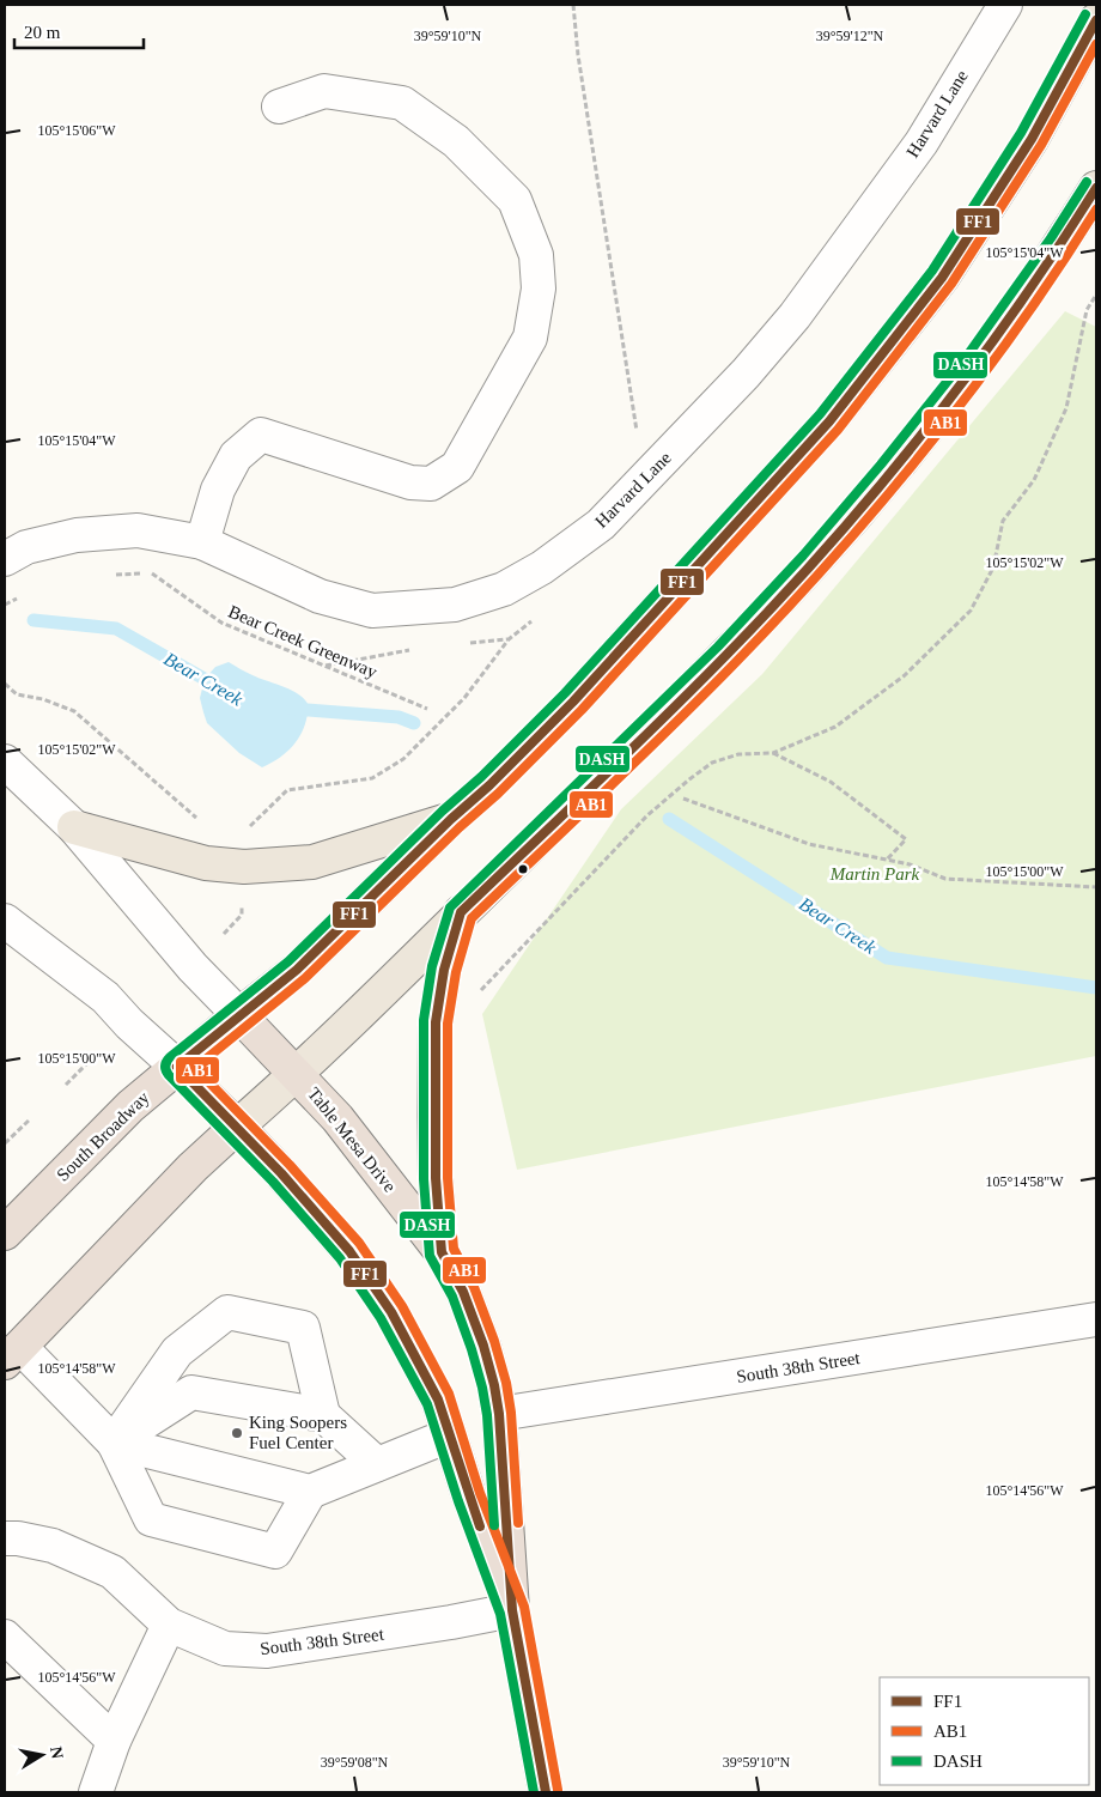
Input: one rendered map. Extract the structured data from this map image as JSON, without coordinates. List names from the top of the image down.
{
  "streets": {
    "highway": ["South Broadway", "Table Mesa Drive"],
    "street": ["Harvard Lane", "South 38th Street"],
    "path": ["Bear Creek Greenway"]
  },
  "crossings": [
    ["South Broadway", "Table Mesa Drive"],
    ["Table Mesa Drive", "South 38th Street"]
  ],
  "water": ["Bear Creek"],
  "parks": ["Martin Park"],
  "places": ["King Soopers Fuel Center"],
  "lines": ["transit line DASH", "transit line FF1", "transit line AB1"],
  "legend": ["FF1", "AB1", "DASH"],
  "scale_bar": "20 m",
  "north": "right",
  "coordinates": [
    "39°59'10\"N",
    "39°59'12\"N",
    "105°15'06\"W",
    "105°15'04\"W",
    "105°15'02\"W",
    "105°15'00\"W",
    "105°14'58\"W",
    "105°14'56\"W",
    "39°59'08\"N"
  ]
}
